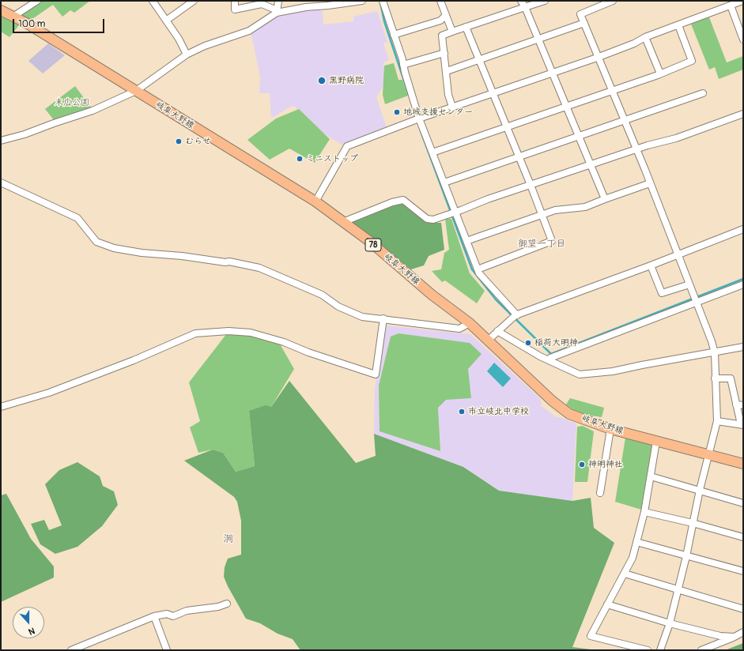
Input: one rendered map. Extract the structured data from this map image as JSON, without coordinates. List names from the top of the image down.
{
  "streets": {
    "main road": ["岐阜大野線", "78"]
  },
  "districts": ["御望一丁目", "洞"],
  "parks": ["末広公園"],
  "places": [
    "黒野病院",
    "地域支援センター",
    "むらせ",
    "ミニストップ",
    "稲荷大明神",
    "市立岐北中学校",
    "神明神社"
  ],
  "scale_bar": "100 m",
  "north": "bottom"
}
